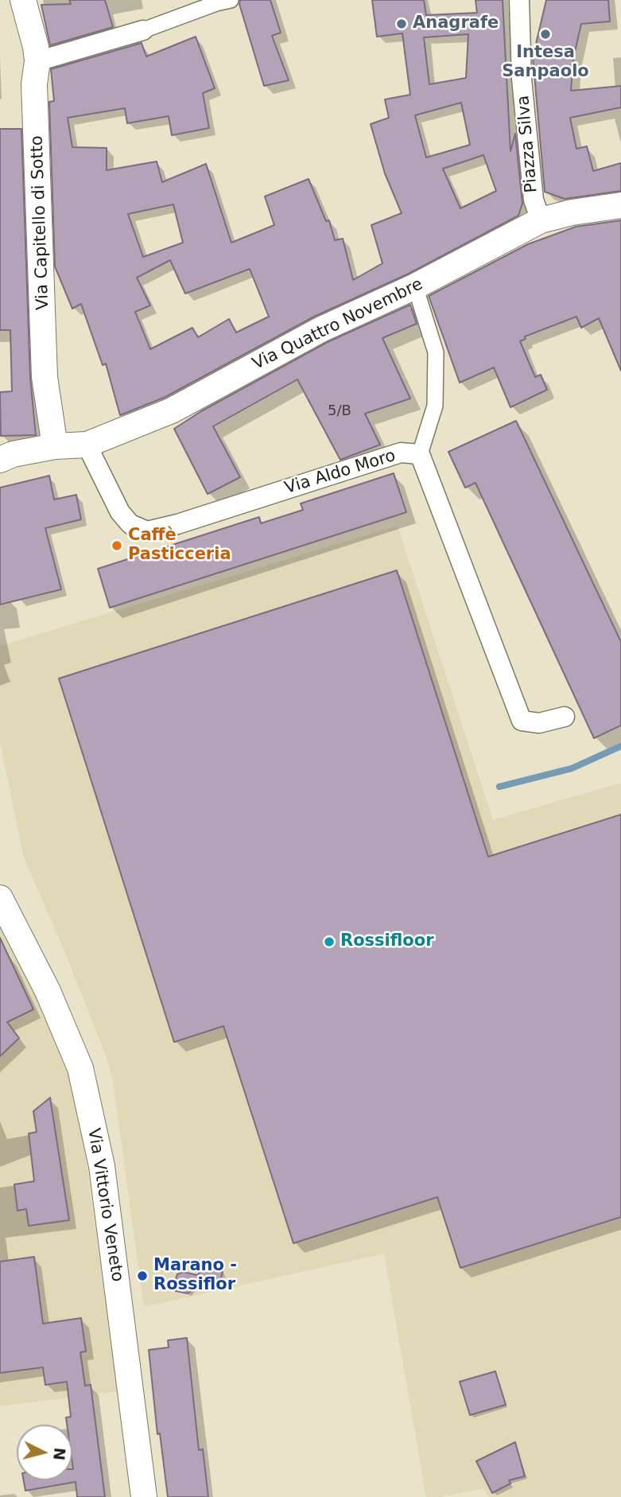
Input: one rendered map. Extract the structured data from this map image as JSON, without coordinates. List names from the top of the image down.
{
  "streets": {
    "street": [
      "Piazza Silva",
      "Via Capitello di Sotto",
      "Via Quattro Novembre",
      "Via Aldo Moro",
      "Via Vittorio Veneto"
    ]
  },
  "crossings": [
    ["Piazza Silva", "Via Quattro Novembre"],
    ["Via Capitello di Sotto", "Via Quattro Novembre"],
    ["Via Quattro Novembre", "Via Aldo Moro"]
  ],
  "places": [
    "Anagrafe",
    "Intesa Sanpaolo",
    "Caffè Pasticceria",
    "Rossifloor",
    "Marano - Rossiflor"
  ],
  "house_numbers": ["5/B"],
  "north": "right"
}
